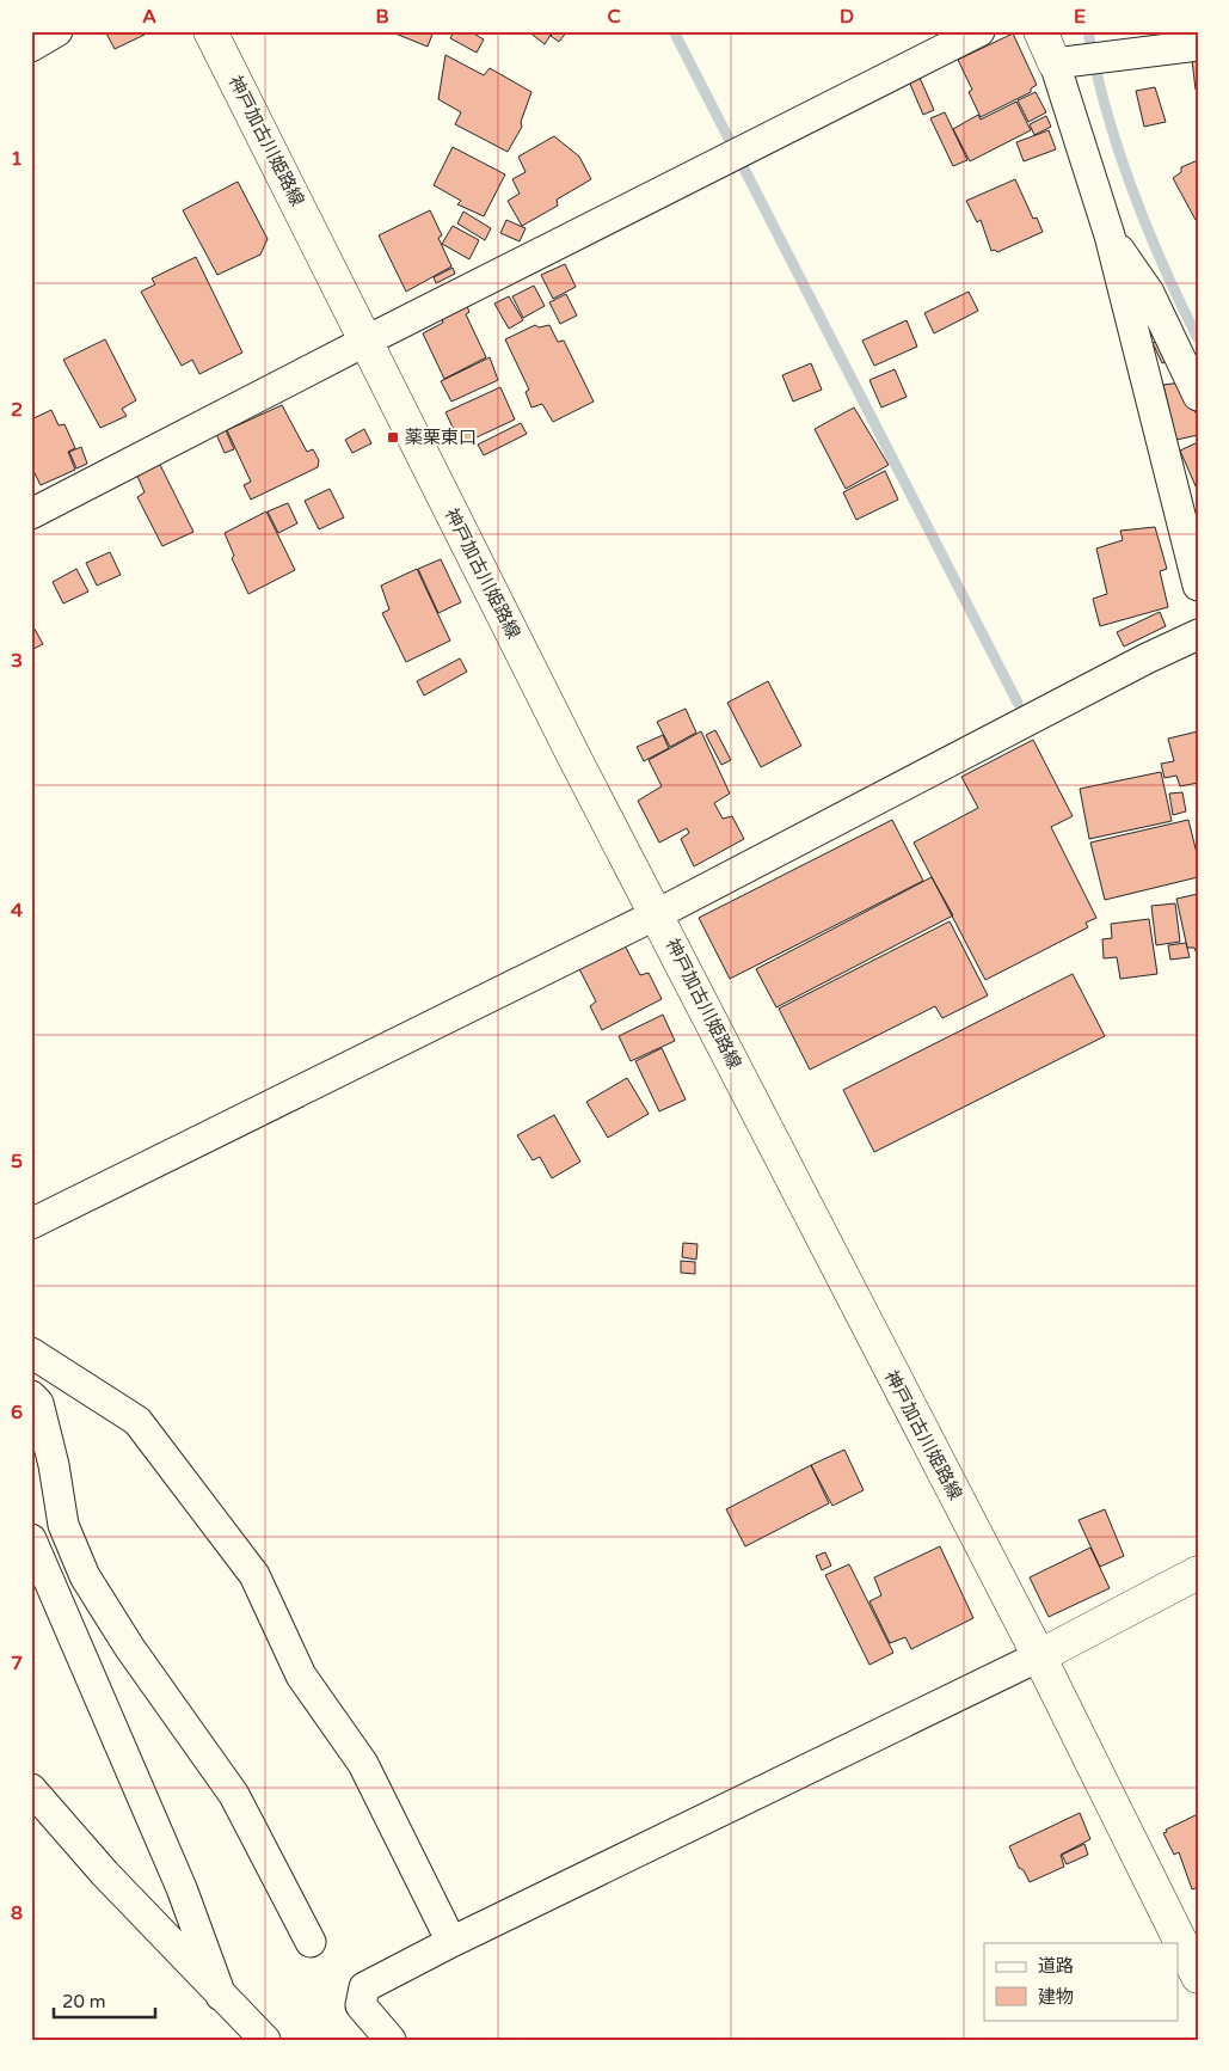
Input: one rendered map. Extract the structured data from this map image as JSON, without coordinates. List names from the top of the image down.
{
  "streets": {
    "main road": ["神戸加古川姫路線"]
  },
  "places": {
    "transit": ["薬栗東口"]
  },
  "legend": ["道路", "建物"],
  "scale_bar": "20 m",
  "grid": {
    "columns": [
      "A",
      "B",
      "C",
      "D",
      "E"
    ],
    "rows": [
      "1",
      "2",
      "3",
      "4",
      "5",
      "6",
      "7",
      "8"
    ]
  }
}
